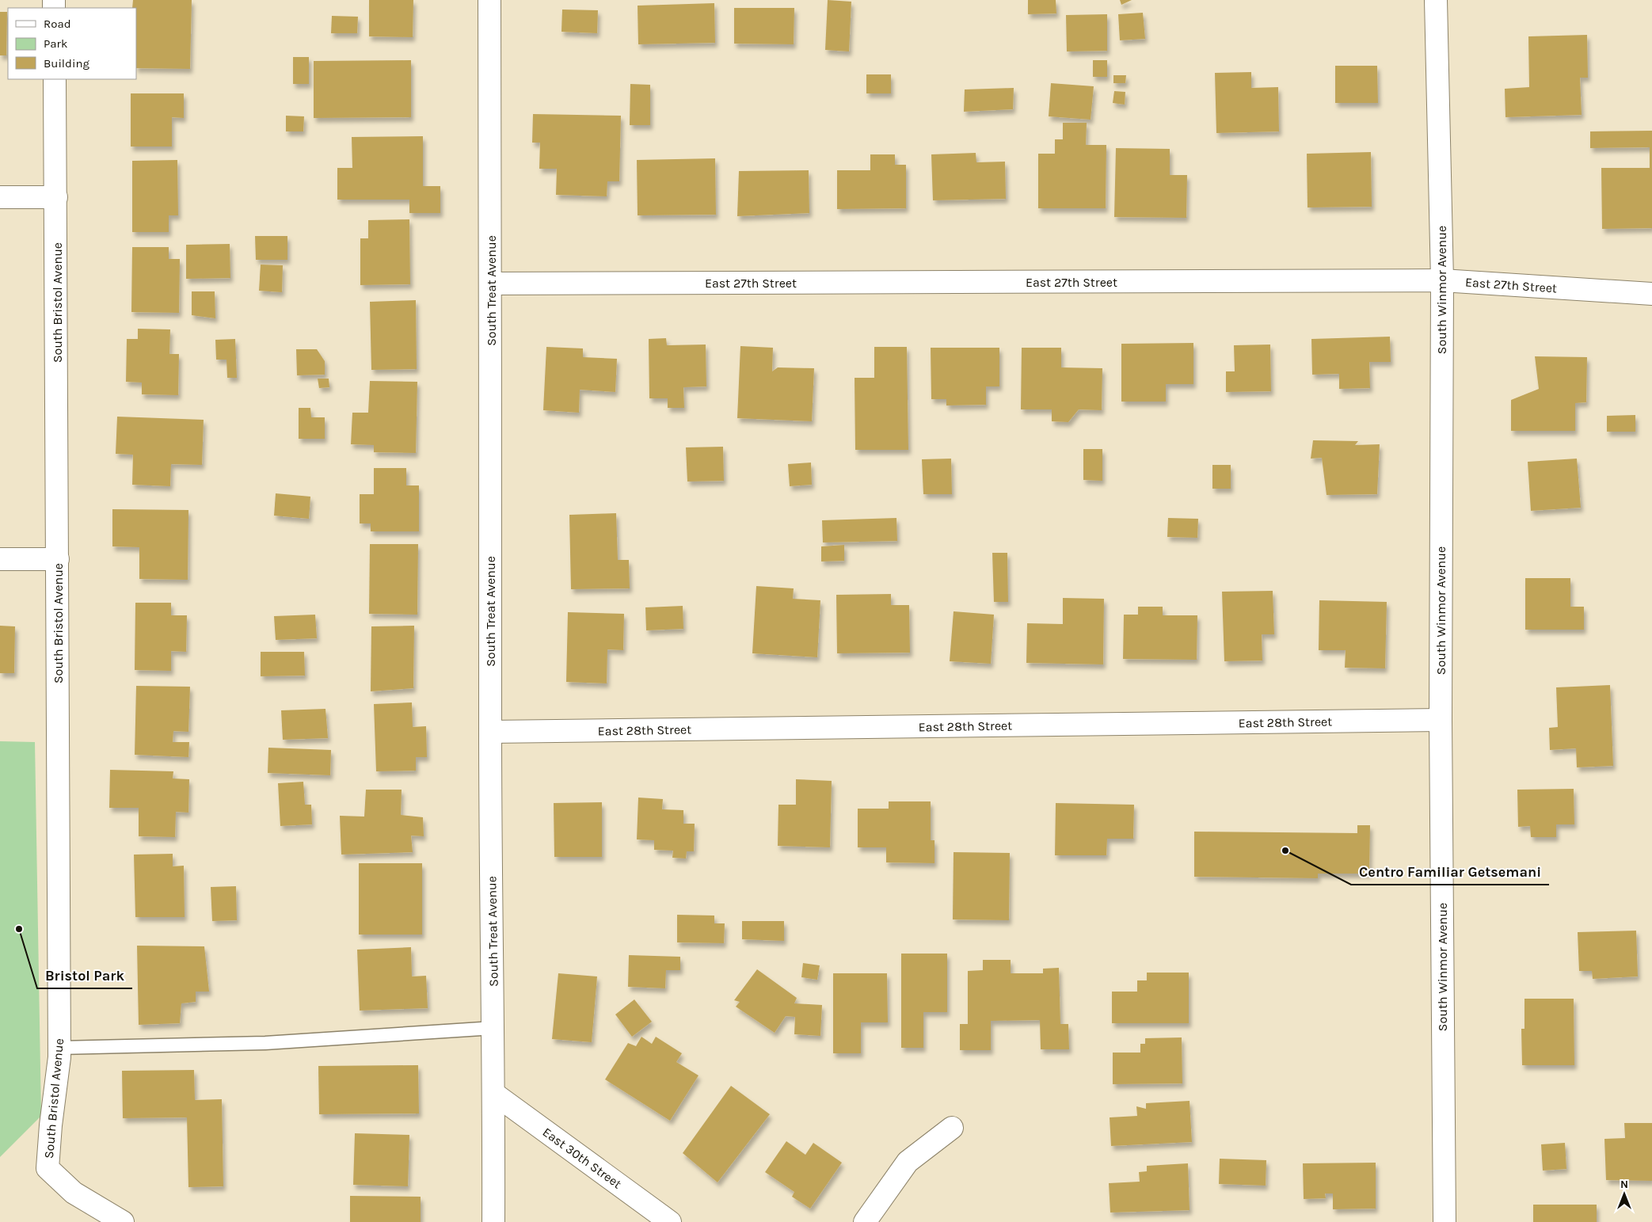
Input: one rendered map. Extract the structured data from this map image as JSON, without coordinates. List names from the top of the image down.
{
  "streets": {
    "street": [
      "East 27th Street",
      "South Winmor Avenue",
      "South Treat Avenue",
      "South Bristol Avenue",
      "East 28th Street",
      "East 30th Street"
    ]
  },
  "crossings": [
    ["East 27th Street", "South Winmor Avenue"],
    ["East 27th Street", "South Treat Avenue"],
    ["South Winmor Avenue", "East 28th Street"],
    ["South Treat Avenue", "East 28th Street"],
    ["South Treat Avenue", "East 30th Street"]
  ],
  "places": ["Centro Familiar Getsemani", "Bristol Park"],
  "legend": ["Road", "Park", "Building"],
  "north": "top"
}
